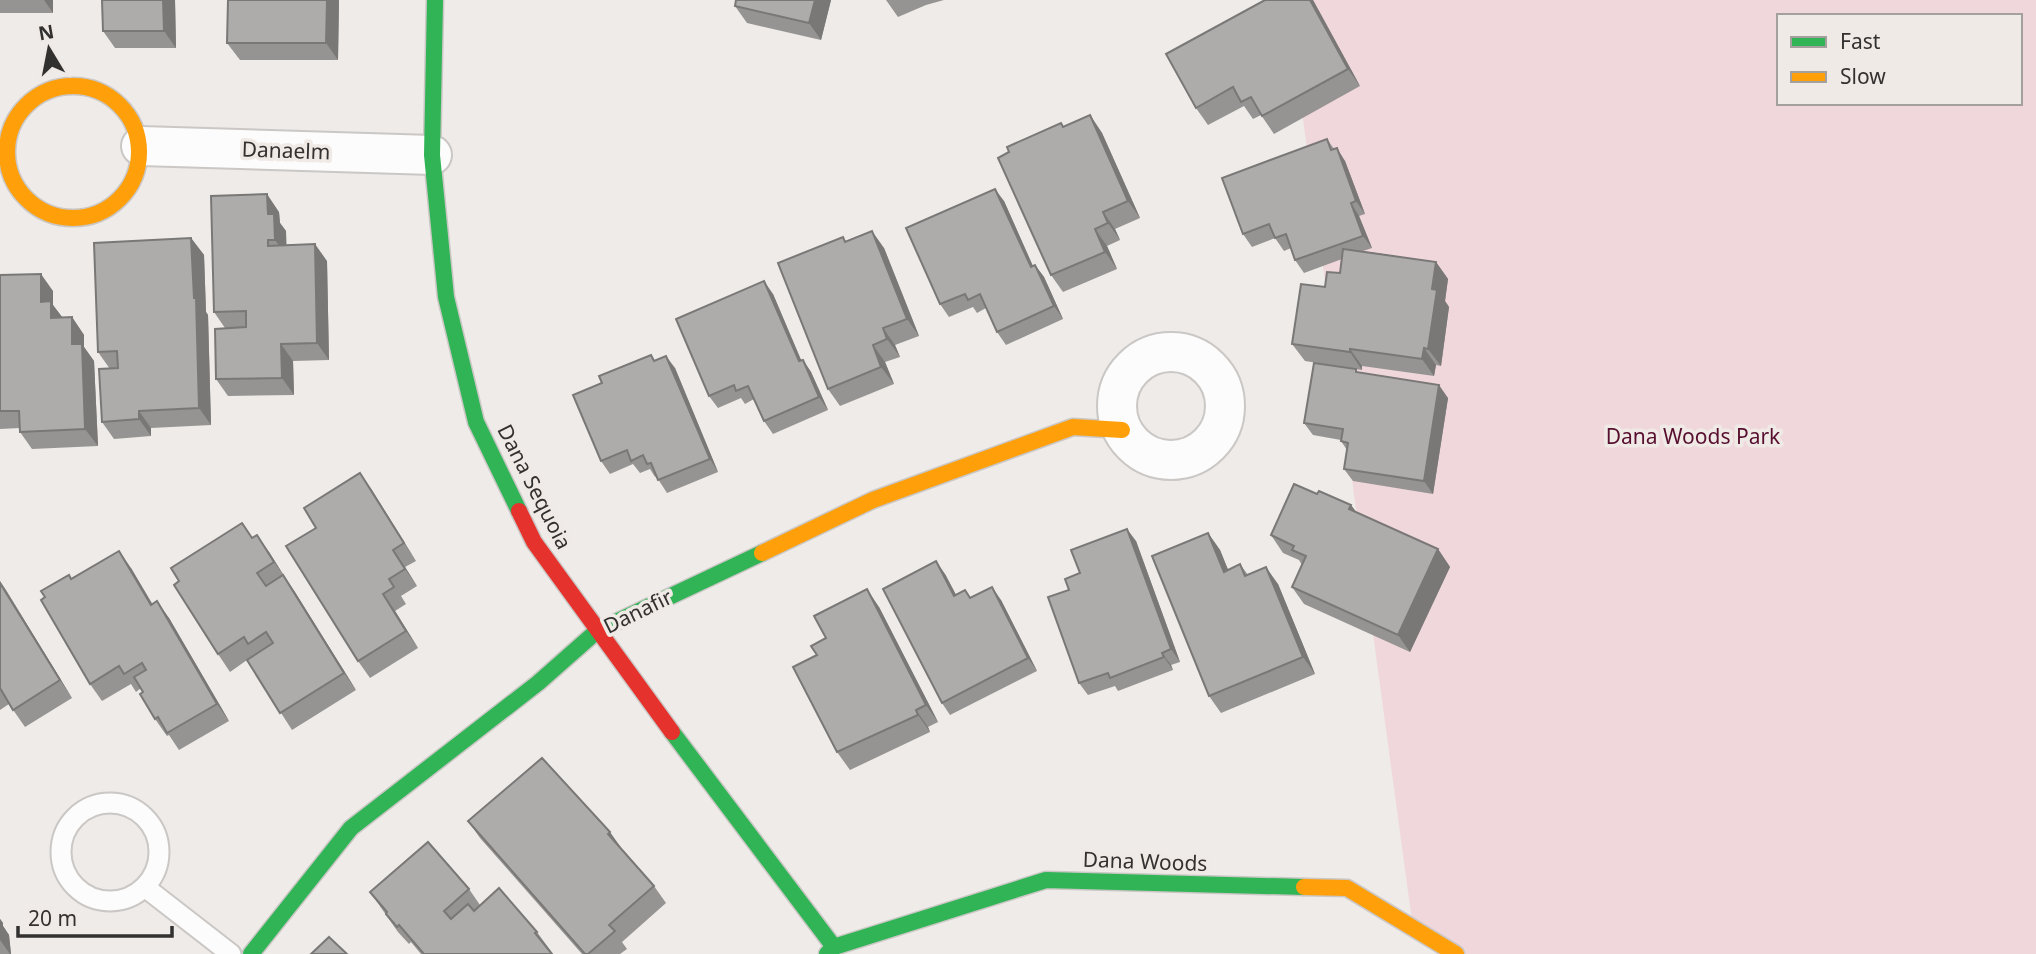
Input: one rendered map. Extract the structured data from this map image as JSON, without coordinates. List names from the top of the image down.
{
  "streets": {
    "street": [
      "Danaelm",
      "Dana Sequoia",
      "Danafir",
      "Dana Woods"
    ]
  },
  "crossings": [
    ["Danaelm", "Dana Sequoia"],
    ["Dana Sequoia", "Danafir"],
    ["Dana Sequoia", "Dana Woods"]
  ],
  "parks": ["Dana Woods Park"],
  "legend": ["Fast", "Slow"],
  "scale_bar": "20 m",
  "north": "top"
}
